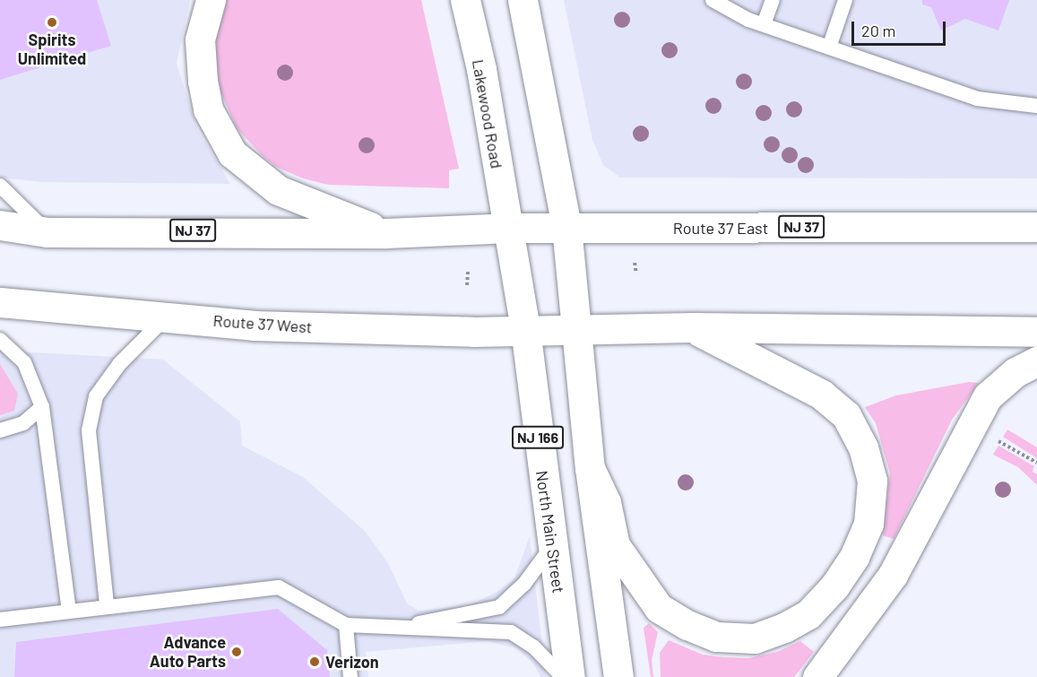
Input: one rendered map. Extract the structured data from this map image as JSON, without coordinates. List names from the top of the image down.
{
  "streets": {
    "main road": [
      "Lakewood Road",
      "NJ 37",
      "Route 37 East",
      "Route 37 West",
      "NJ 166",
      "North Main Street"
    ]
  },
  "crossings": [
    ["Lakewood Road", "NJ 37"],
    ["Lakewood Road", "North Main Street"],
    ["NJ 37", "Route 37 East"],
    ["NJ 37", "NJ 166"],
    ["NJ 37", "North Main Street"],
    ["Route 37 East", "NJ 166"],
    ["Route 37 West", "NJ 166"],
    ["Route 37 West", "North Main Street"]
  ],
  "places": ["Spirits Unlimited", "Advance Auto Parts", "Verizon"],
  "scale_bar": "20 m"
}
